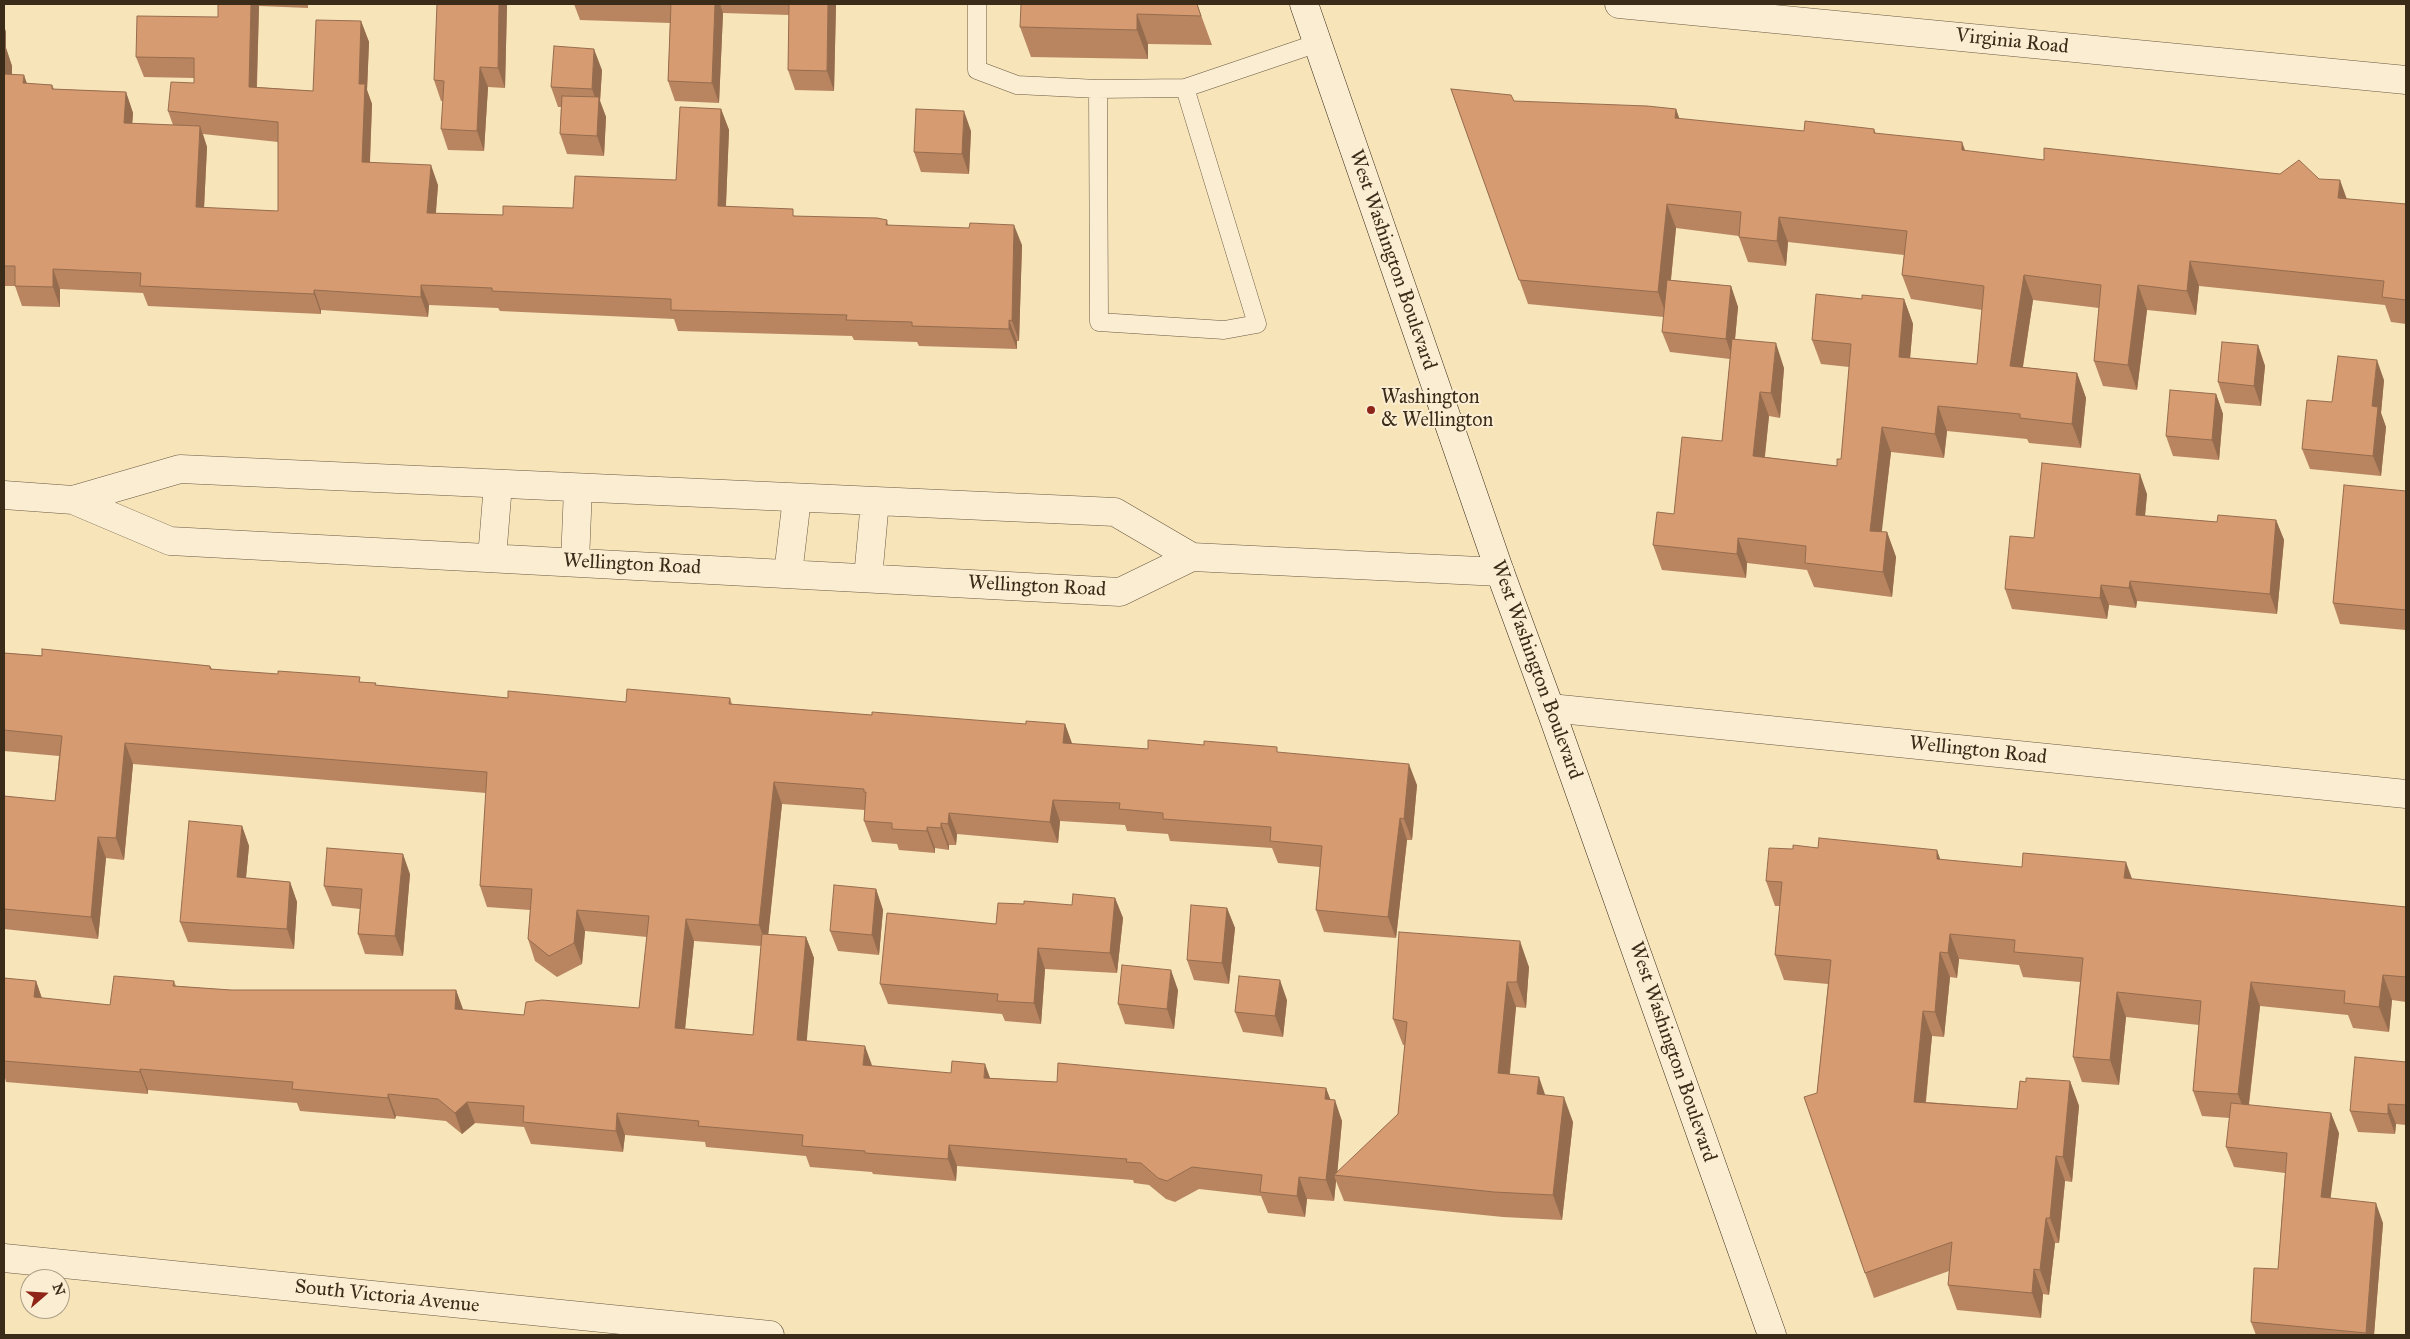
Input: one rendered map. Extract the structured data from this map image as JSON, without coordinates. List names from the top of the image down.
{
  "streets": {
    "street": [
      "Virginia Road",
      "West Washington Boulevard",
      "Wellington Road",
      "South Victoria Avenue"
    ]
  },
  "crossings": [
    ["West Washington Boulevard", "Wellington Road"]
  ],
  "places": ["Washington & Wellington"],
  "north": "right"
}
